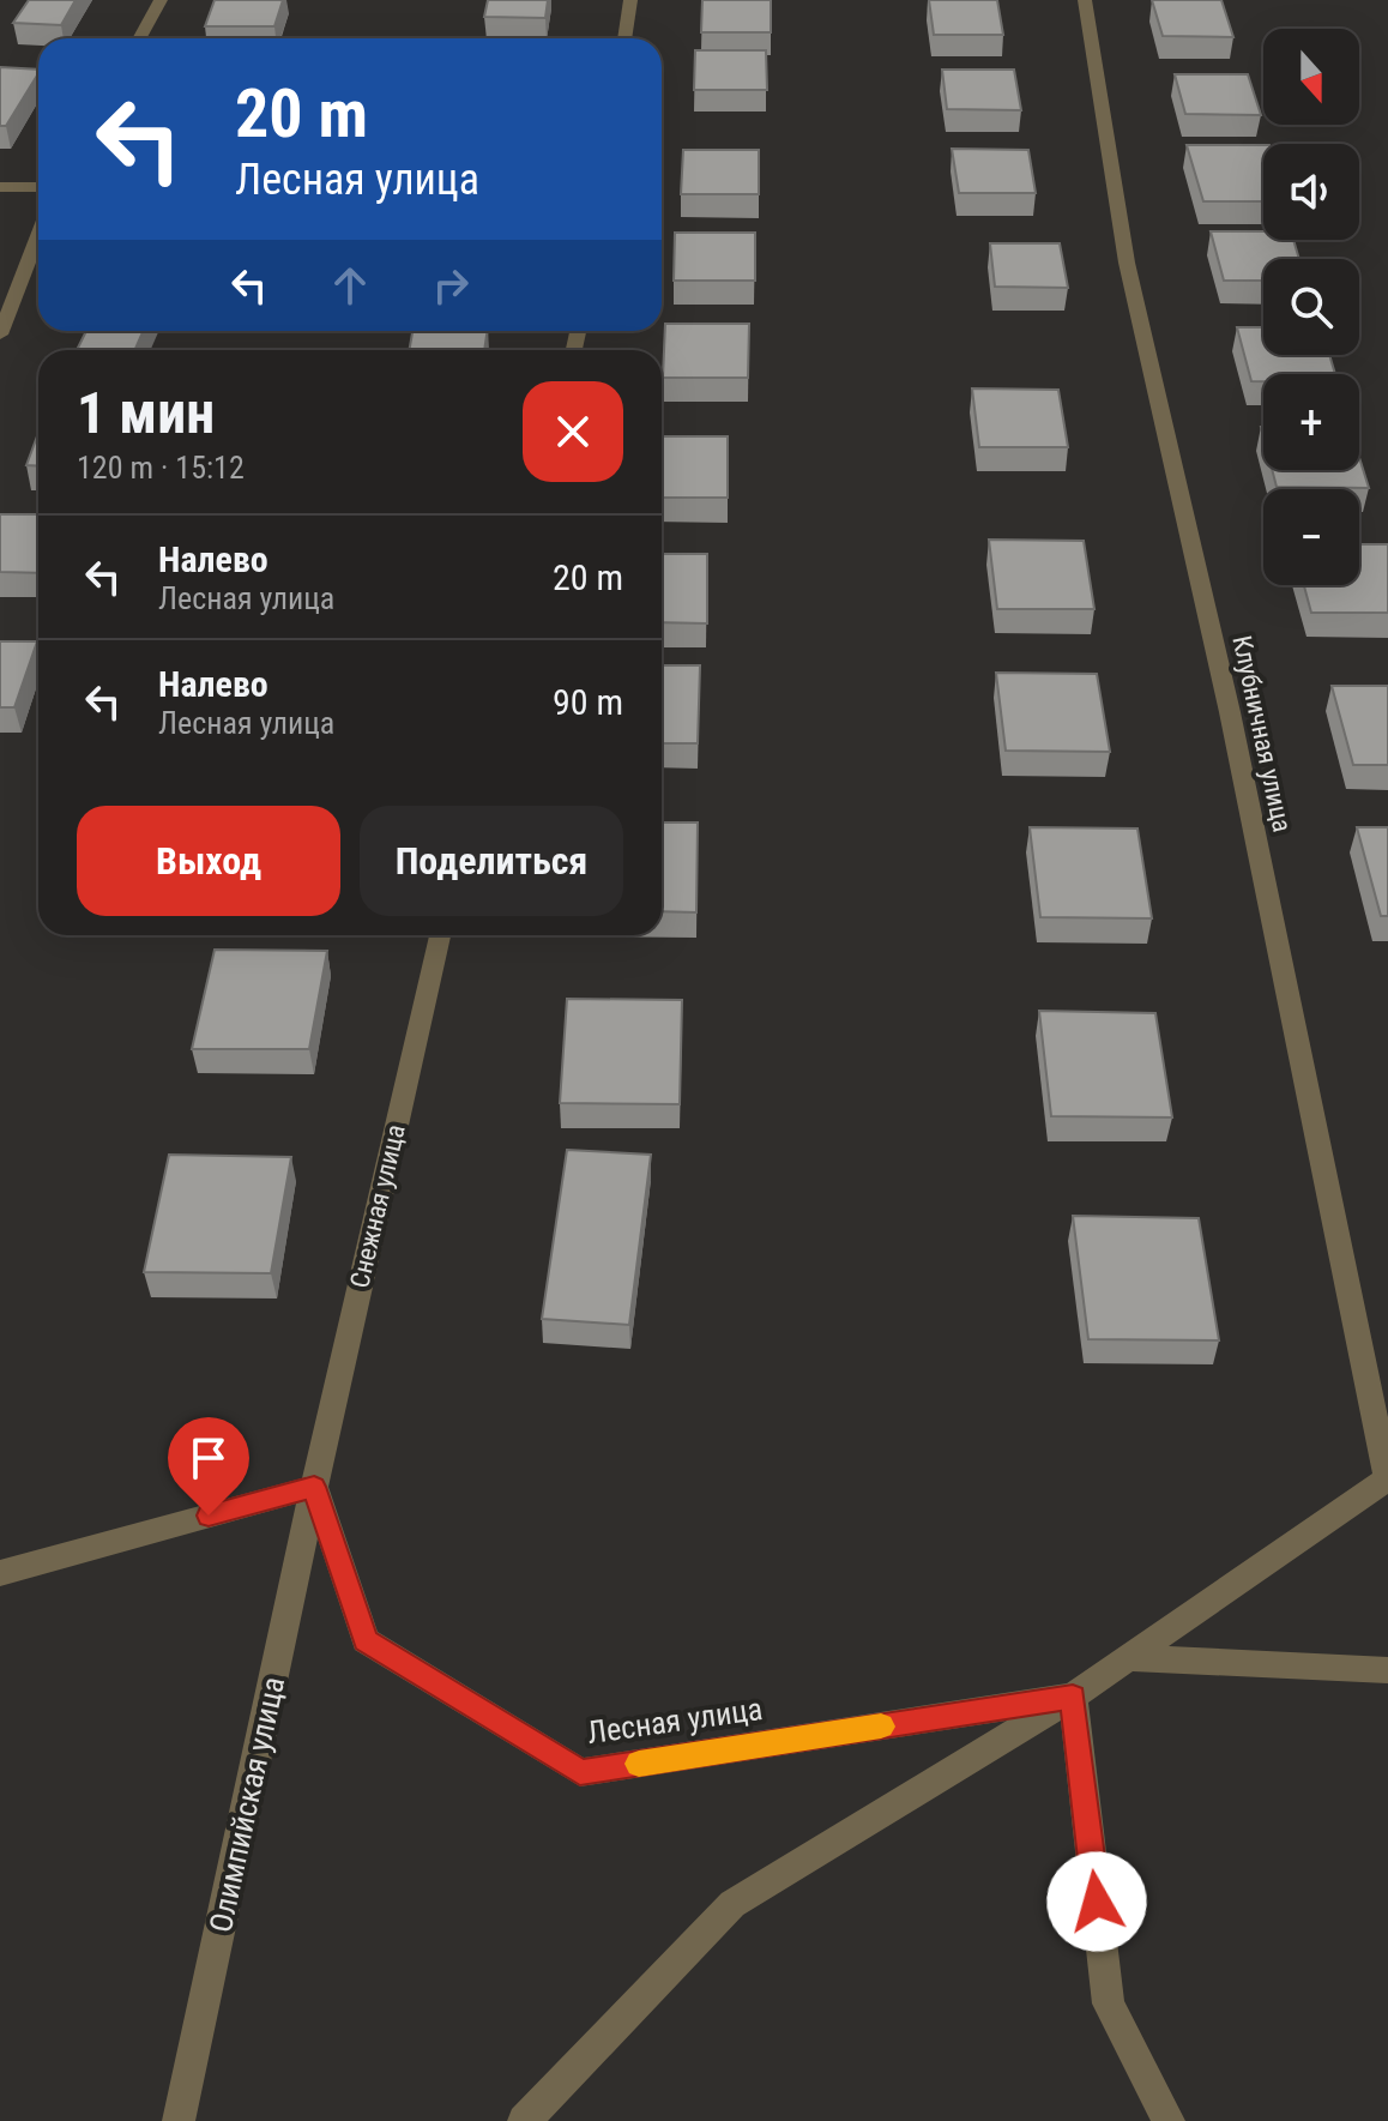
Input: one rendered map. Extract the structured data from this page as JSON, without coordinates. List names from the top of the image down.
{
  "streets": {
    "street": [
      "Клубничная улица",
      "Снежная улица",
      "Лесная улица",
      "Олимпийская улица"
    ]
  },
  "crossings": [
    ["Клубничная улица", "Лесная улица"],
    ["Снежная улица", "Лесная улица"],
    ["Снежная улица", "Олимпийская улица"],
    ["Лесная улица", "Олимпийская улица"]
  ],
  "north": "bottom",
  "page": {
    "map_buttons": ["+", "−"],
    "turn": ["20 m", "Лесная улица"],
    "heading": ["1 мин", "120 m · 15:12"],
    "list": [
      {
        "name": "Налево",
        "note": "Лесная улица",
        "value": "20 m"
      },
      {
        "name": "Налево",
        "note": "Лесная улица",
        "value": "90 m"
      }
    ],
    "buttons": ["Выход", "Поделиться"]
  }
}
